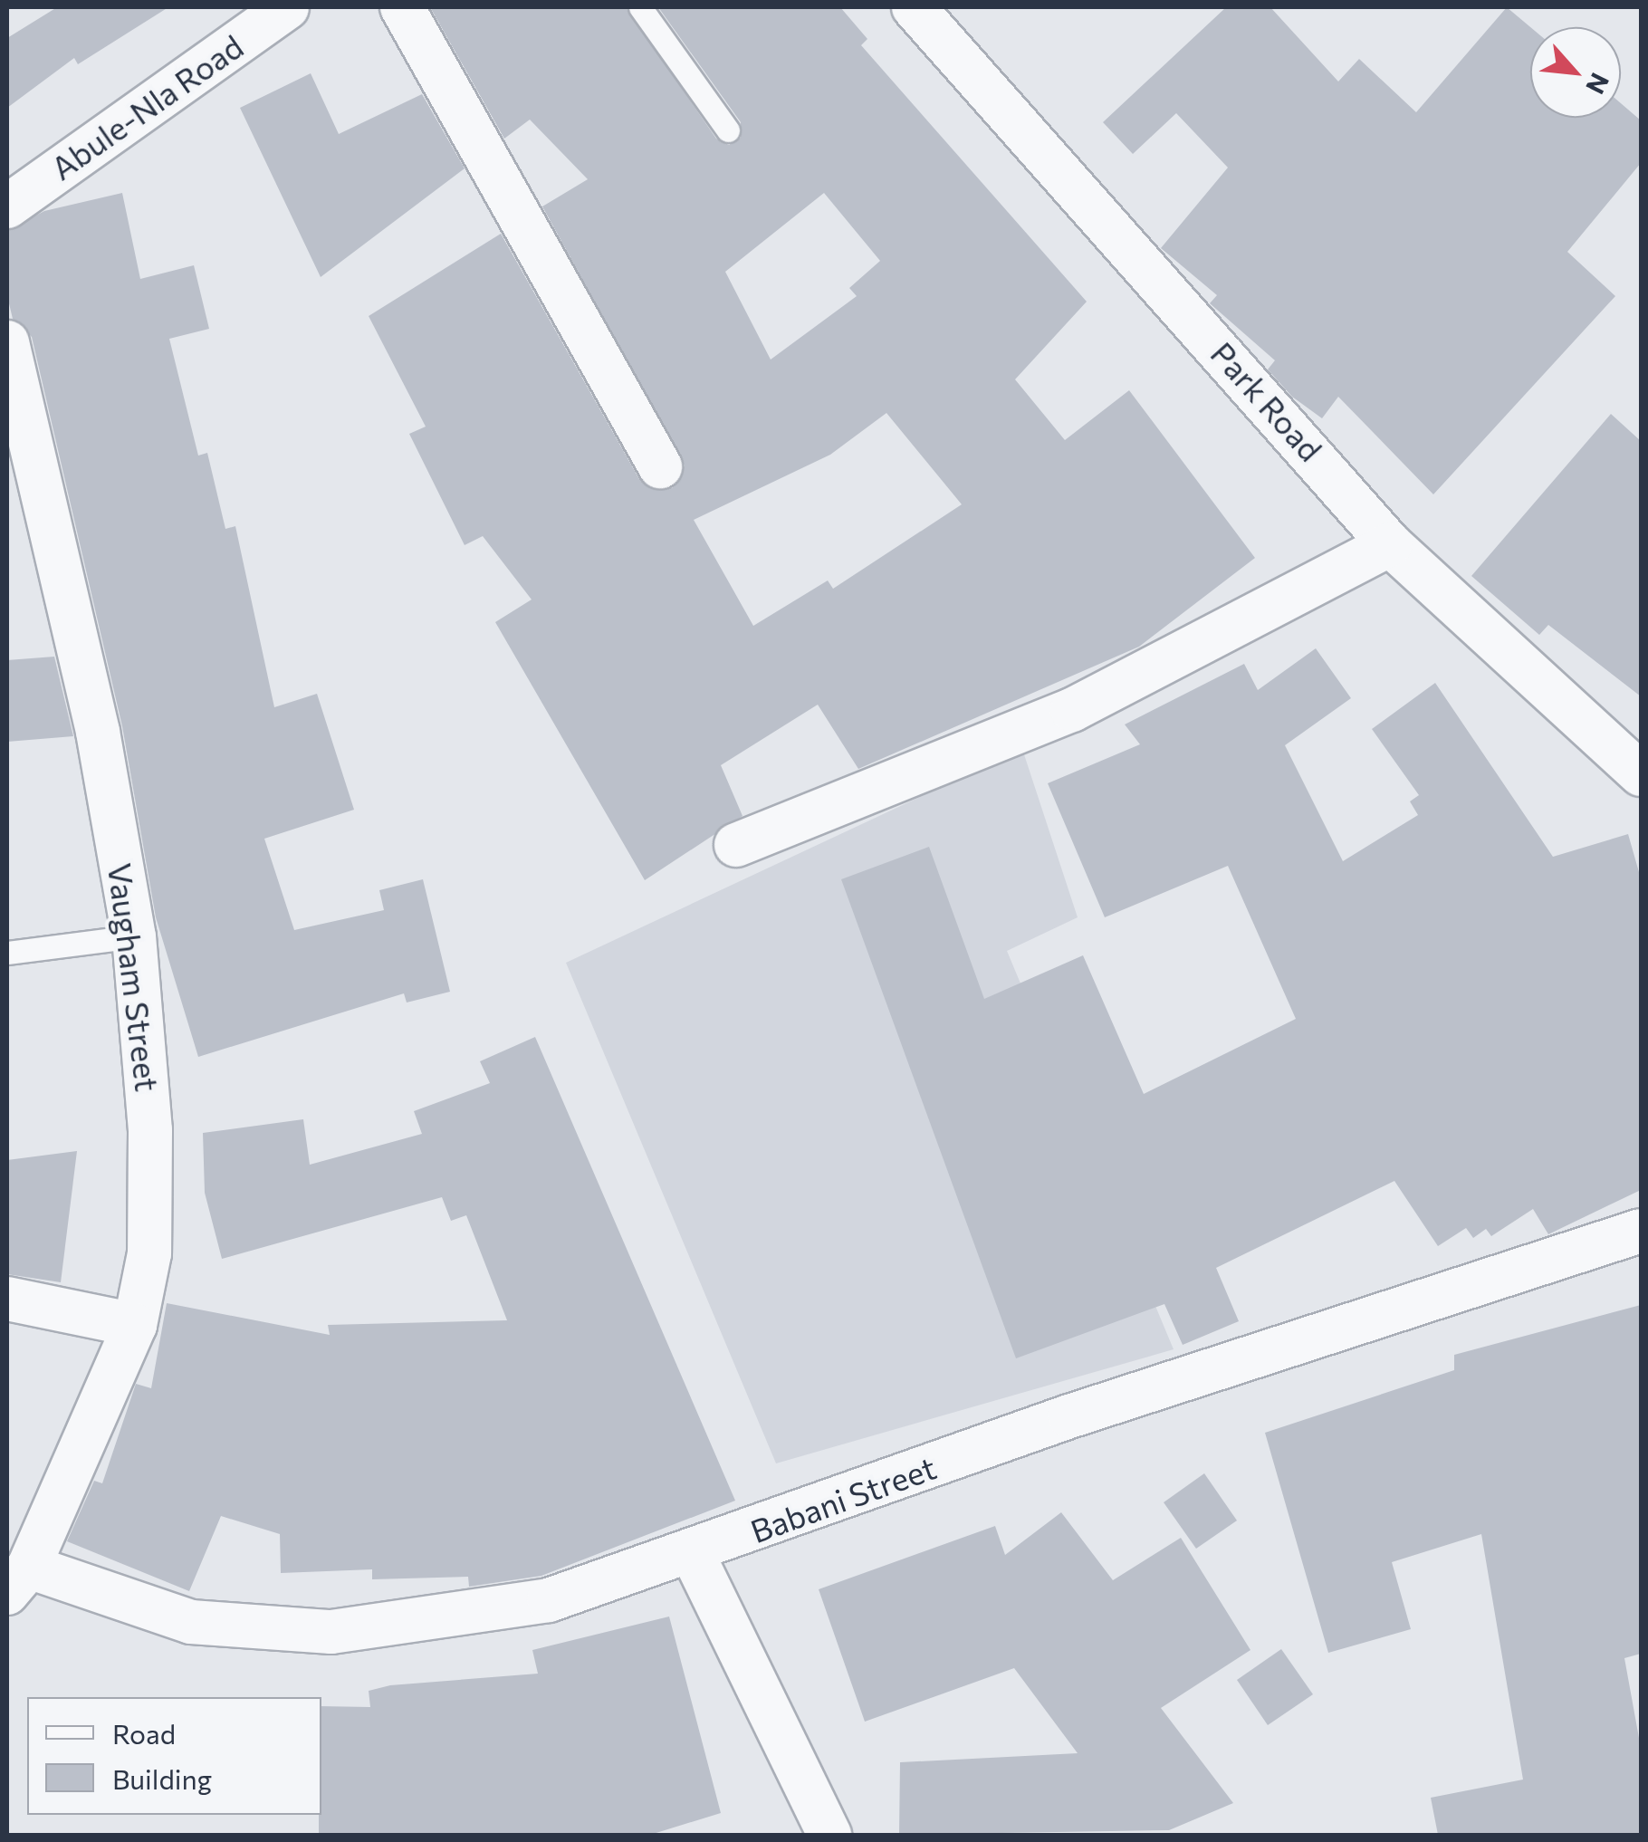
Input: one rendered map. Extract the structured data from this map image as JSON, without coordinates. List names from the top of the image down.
{
  "streets": {
    "street": [
      "Abule-Nla Road",
      "Park Road",
      "Vaugham Street",
      "Babani Street"
    ]
  },
  "crossings": [
    ["Vaugham Street", "Babani Street"]
  ],
  "legend": ["Road", "Building"],
  "north": "bottom right"
}
